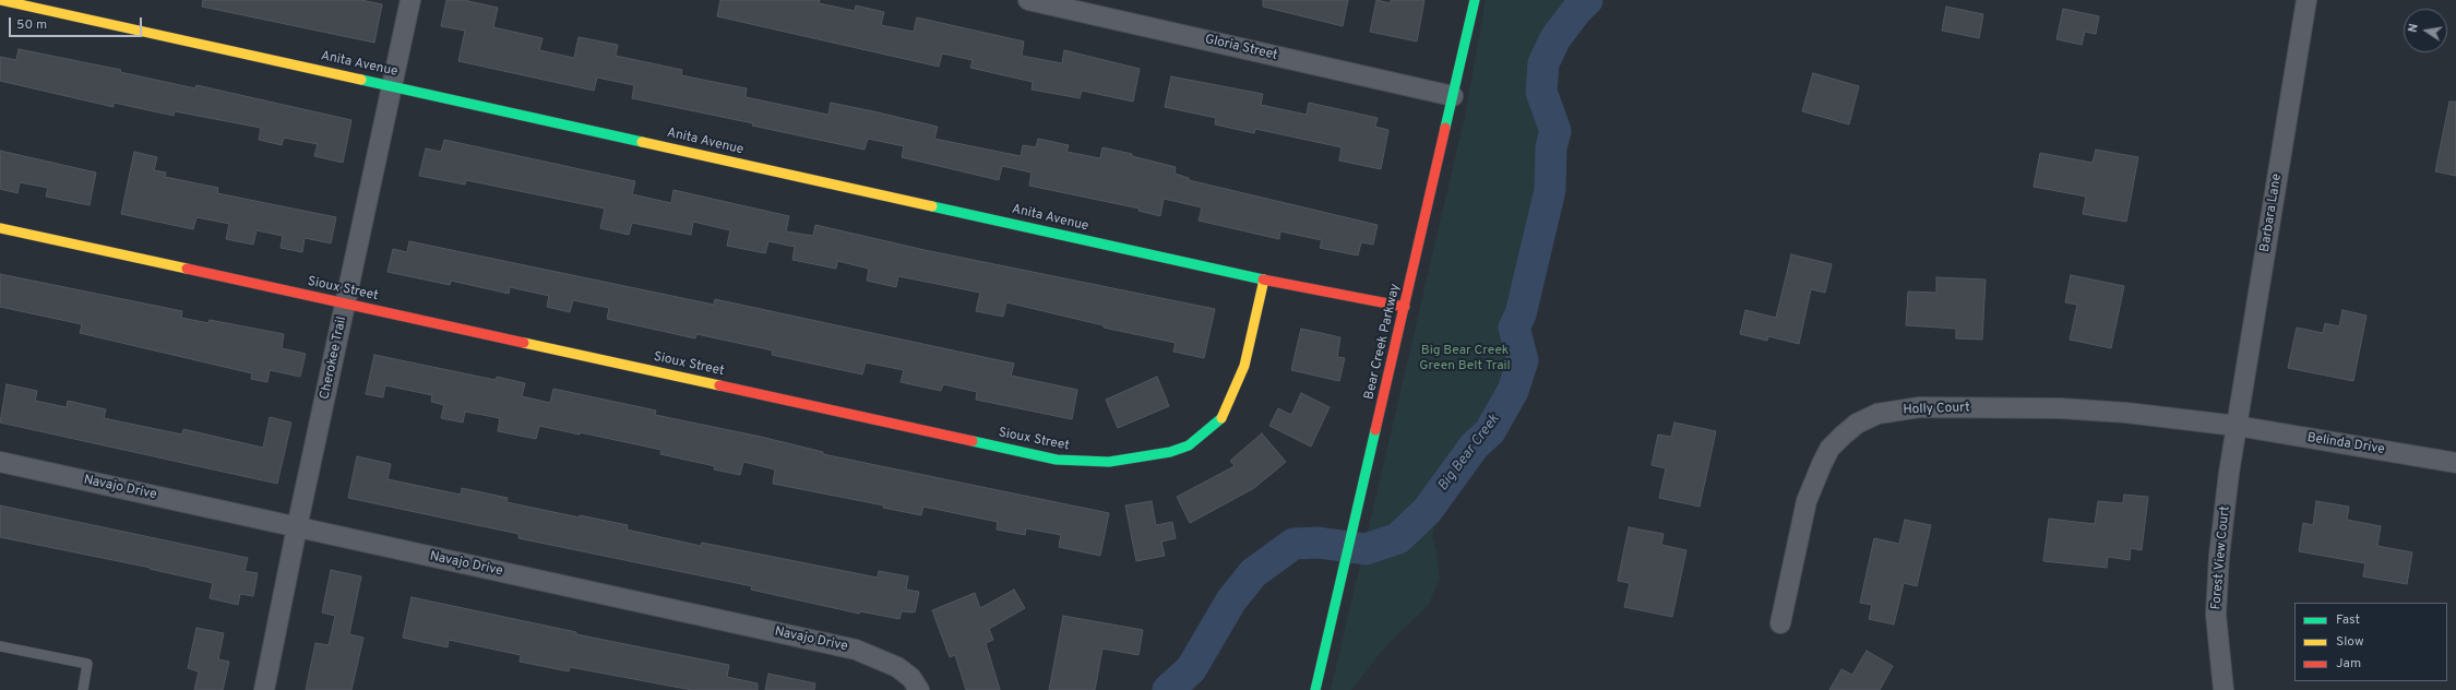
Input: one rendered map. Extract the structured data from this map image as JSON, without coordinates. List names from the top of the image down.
{
  "streets": {
    "street": [
      "Gloria Street",
      "Anita Avenue",
      "Barbara Lane",
      "Sioux Street",
      "Bear Creek Parkway",
      "Cherokee Trail",
      "Holly Court",
      "Belinda Drive",
      "Navajo Drive",
      "Forest View Court"
    ]
  },
  "crossings": [
    ["Gloria Street", "Bear Creek Parkway"],
    ["Anita Avenue", "Sioux Street"],
    ["Anita Avenue", "Bear Creek Parkway"],
    ["Anita Avenue", "Cherokee Trail"],
    ["Barbara Lane", "Holly Court"],
    ["Barbara Lane", "Belinda Drive"],
    ["Barbara Lane", "Forest View Court"],
    ["Sioux Street", "Cherokee Trail"],
    ["Cherokee Trail", "Navajo Drive"],
    ["Holly Court", "Belinda Drive"],
    ["Holly Court", "Forest View Court"],
    ["Belinda Drive", "Forest View Court"]
  ],
  "water": ["Big Bear Creek"],
  "parks": ["Big Bear Creek Green Belt Trail"],
  "legend": ["Fast", "Slow", "Jam"],
  "scale_bar": "50 m",
  "north": "left"
}
